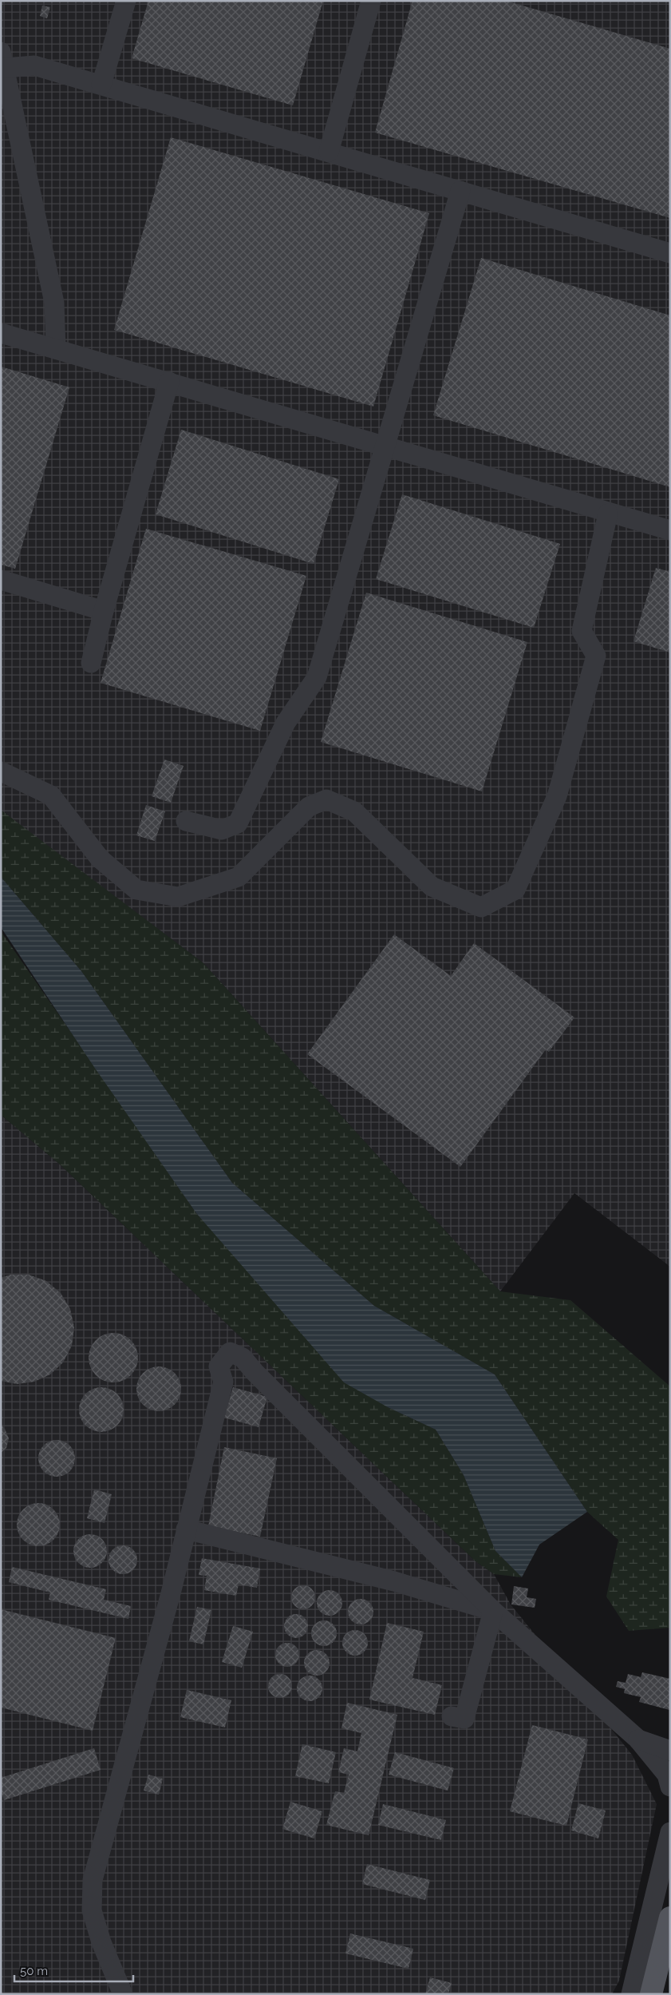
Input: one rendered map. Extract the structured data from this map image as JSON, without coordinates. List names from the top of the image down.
{
  "scale_bar": "50 m"
}
